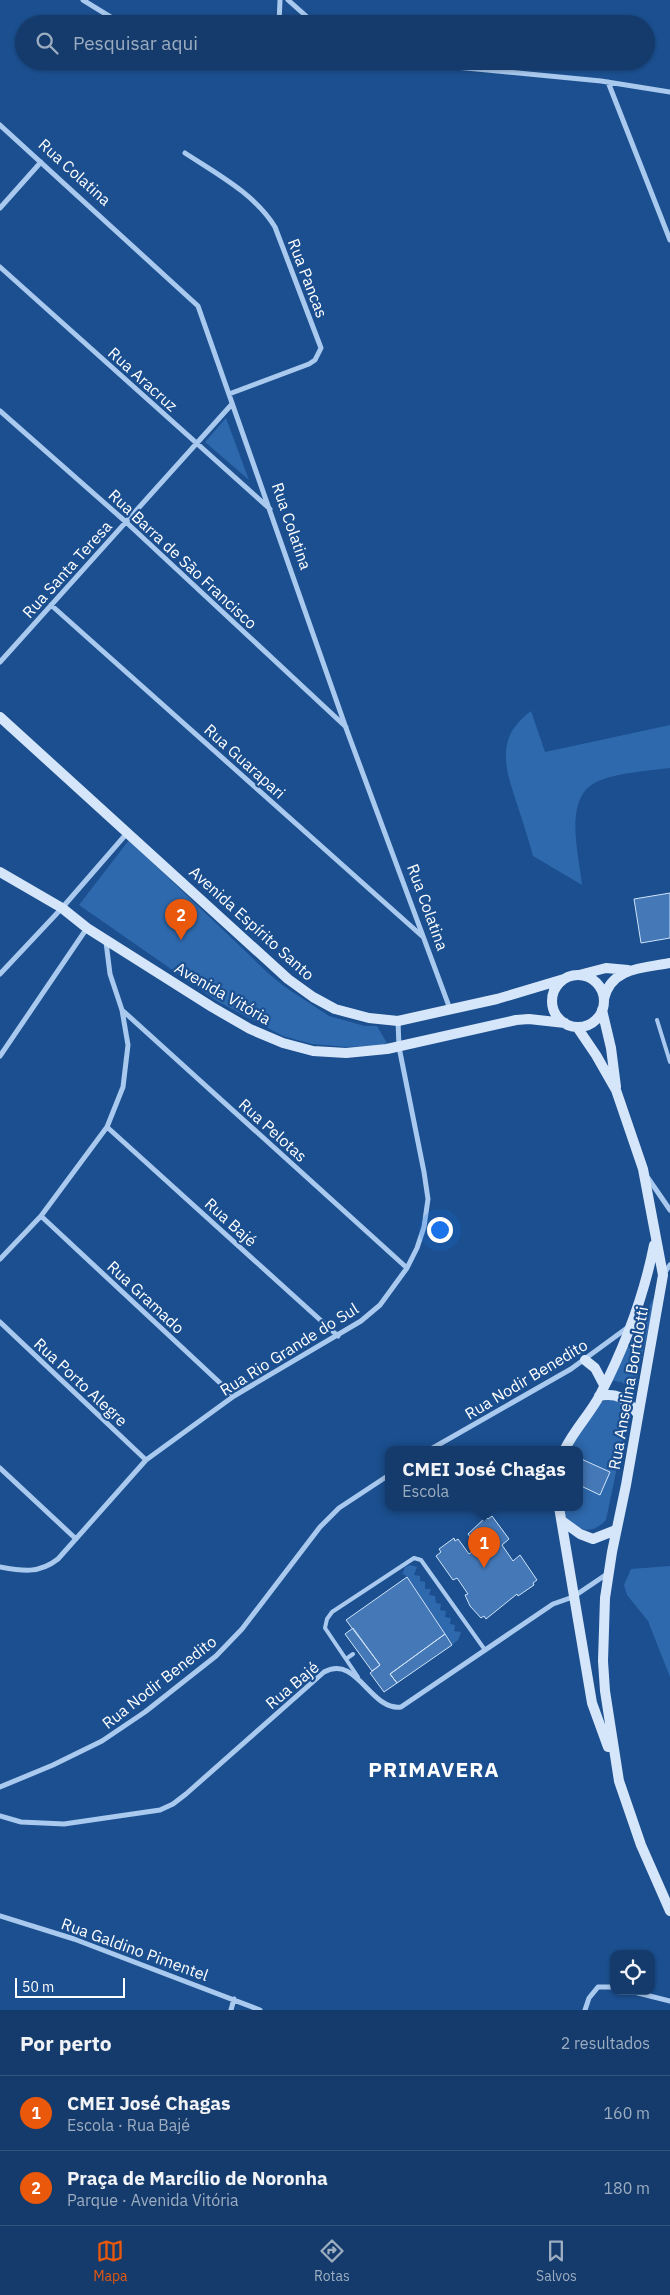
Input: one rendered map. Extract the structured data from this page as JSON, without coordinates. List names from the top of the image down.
{
  "streets": {
    "street": [
      "Rua Colatina",
      "Rua Pancas",
      "Rua Aracruz",
      "Rua Barra de São Francisco",
      "Rua Santa Teresa",
      "Rua Guarapari",
      "Avenida Espírito Santo",
      "Avenida Vitória",
      "Rua Pelotas",
      "Rua Bajé",
      "Rua Gramado",
      "Rua Rio Grande do Sul",
      "Rua Nodir Benedito",
      "Rua Porto Alegre",
      "Rua Anselina Bortolotti",
      "Rua Galdino Pimentel"
    ]
  },
  "crossings": [
    ["Rua Colatina", "Rua Pancas"],
    ["Rua Colatina", "Rua Aracruz"],
    ["Rua Colatina", "Rua Barra de São Francisco"],
    ["Rua Colatina", "Rua Santa Teresa"],
    ["Rua Colatina", "Rua Guarapari"],
    ["Rua Colatina", "Avenida Espírito Santo"],
    ["Rua Aracruz", "Rua Santa Teresa"],
    ["Rua Barra de São Francisco", "Rua Santa Teresa"],
    ["Rua Santa Teresa", "Rua Guarapari"],
    ["Avenida Vitória", "Rua Rio Grande do Sul"],
    ["Rua Pelotas", "Rua Rio Grande do Sul"],
    ["Rua Bajé", "Rua Rio Grande do Sul"],
    ["Rua Bajé", "Rua Anselina Bortolotti"],
    ["Rua Gramado", "Rua Rio Grande do Sul"],
    ["Rua Rio Grande do Sul", "Rua Porto Alegre"],
    ["Rua Nodir Benedito", "Rua Anselina Bortolotti"]
  ],
  "districts": ["PRIMAVERA"],
  "scale_bar": "50 m",
  "page": {
    "search": "Pesquisar aqui",
    "pins": ["2", "1"],
    "popup": ["CMEI José Chagas", "Escola"],
    "scale": "50 m",
    "heading": ["Por perto", "2 resultados"],
    "list": [
      {
        "mark": "1",
        "name": "CMEI José Chagas",
        "note": "Escola · Rua Bajé",
        "value": "160 m"
      },
      {
        "mark": "2",
        "name": "Praça de Marcílio de Noronha",
        "note": "Parque · Avenida Vitória",
        "value": "180 m"
      }
    ],
    "nav": ["Mapa", "Rotas", "Salvos"]
  }
}
